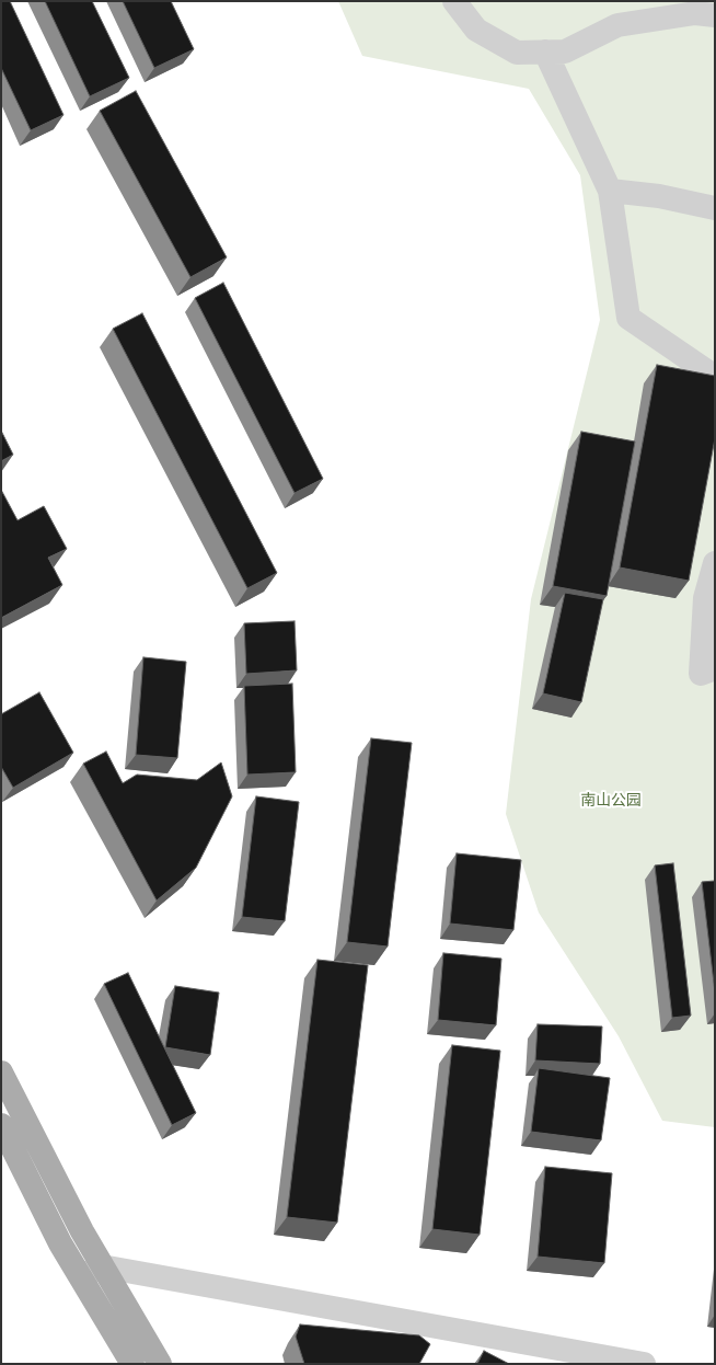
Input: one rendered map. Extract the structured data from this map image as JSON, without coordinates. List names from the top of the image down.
{
  "parks": ["南山公园"]
}
